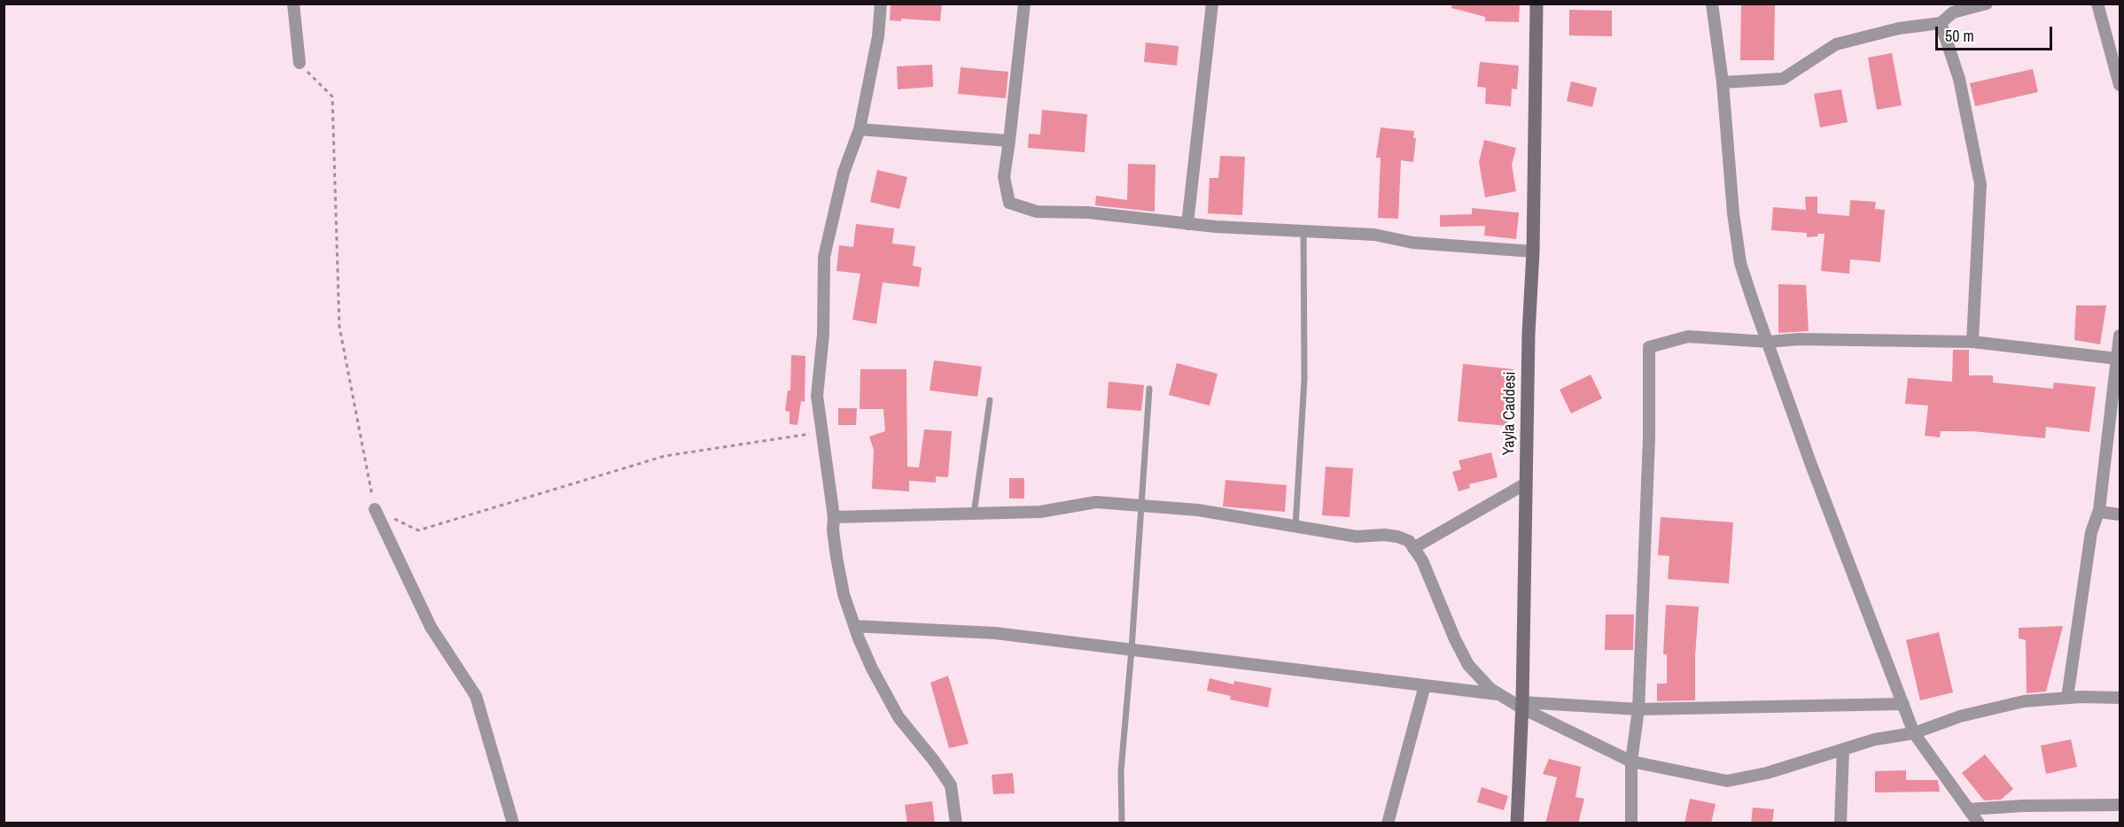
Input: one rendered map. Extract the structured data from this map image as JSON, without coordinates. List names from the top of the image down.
{
  "streets": {
    "street": ["Yayla Caddesi"]
  },
  "scale_bar": "50 m"
}
